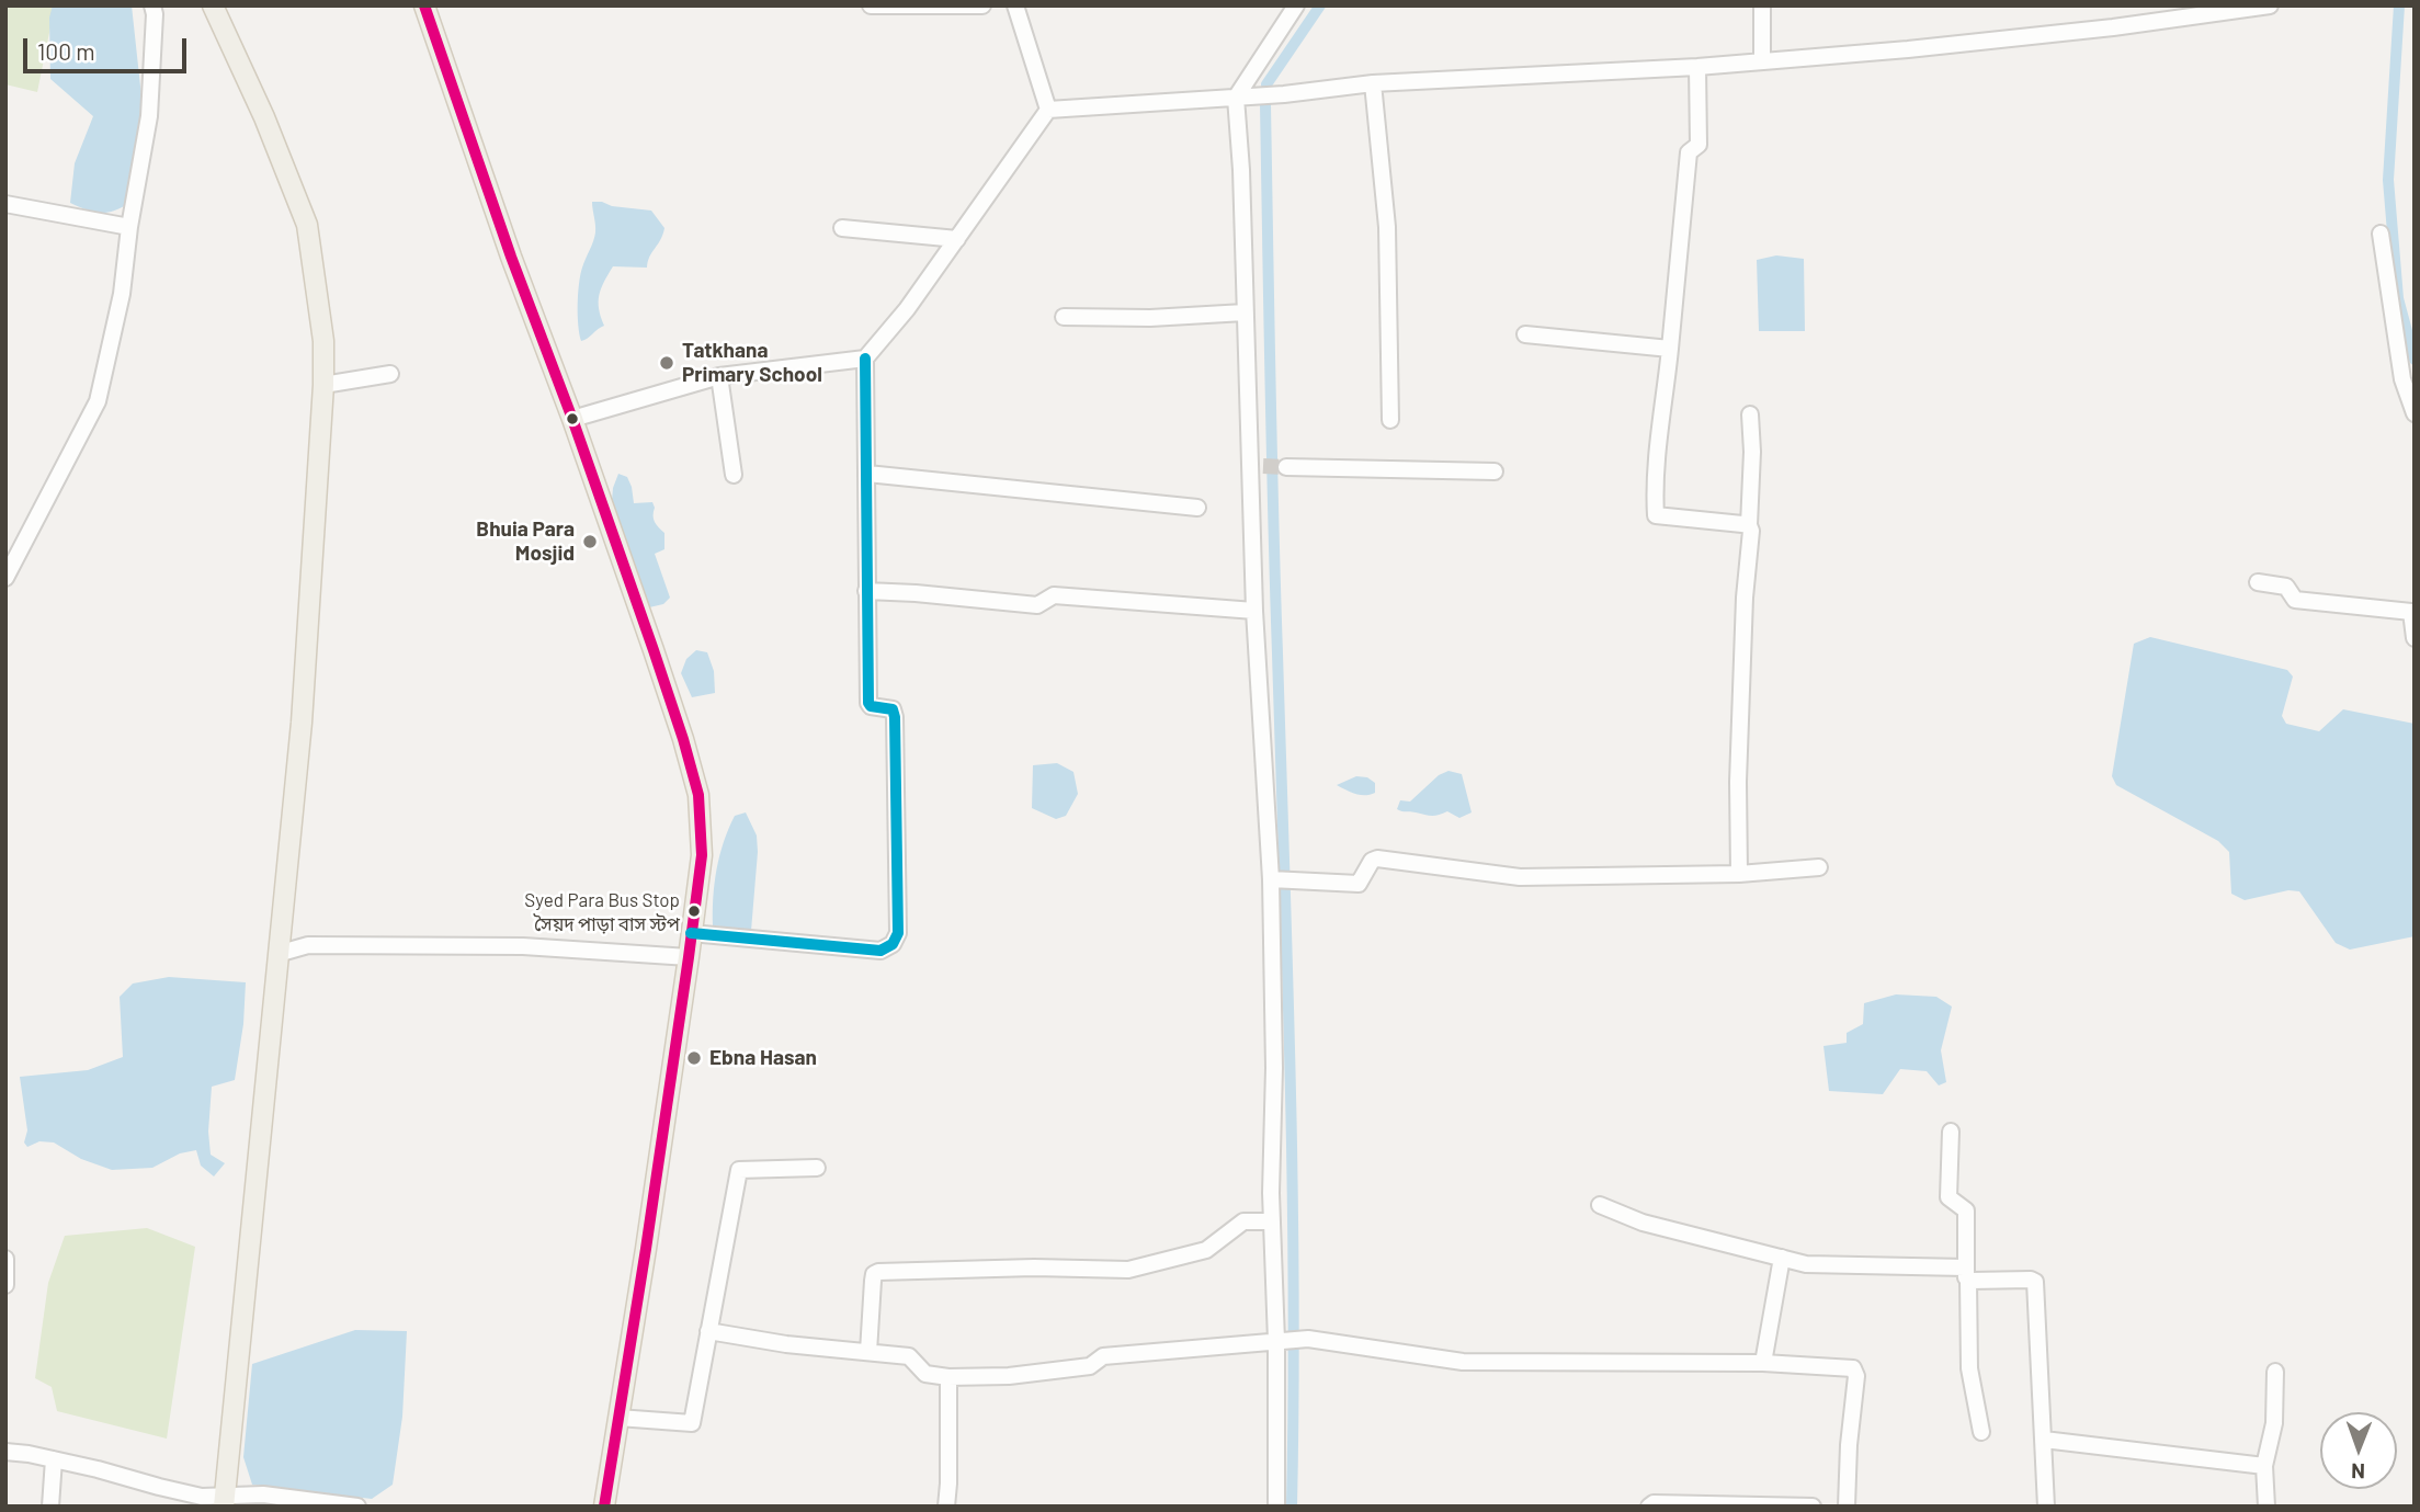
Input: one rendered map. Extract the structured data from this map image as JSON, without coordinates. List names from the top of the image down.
{
  "places": [
    "Tatkhana Primary School",
    "Bhuia Para Mosjid",
    "Syed Para Bus Stop সৈয়দ পাড়া বাস স্টপ",
    "Ebna Hasan"
  ],
  "scale_bar": "100 m",
  "north": "bottom"
}
